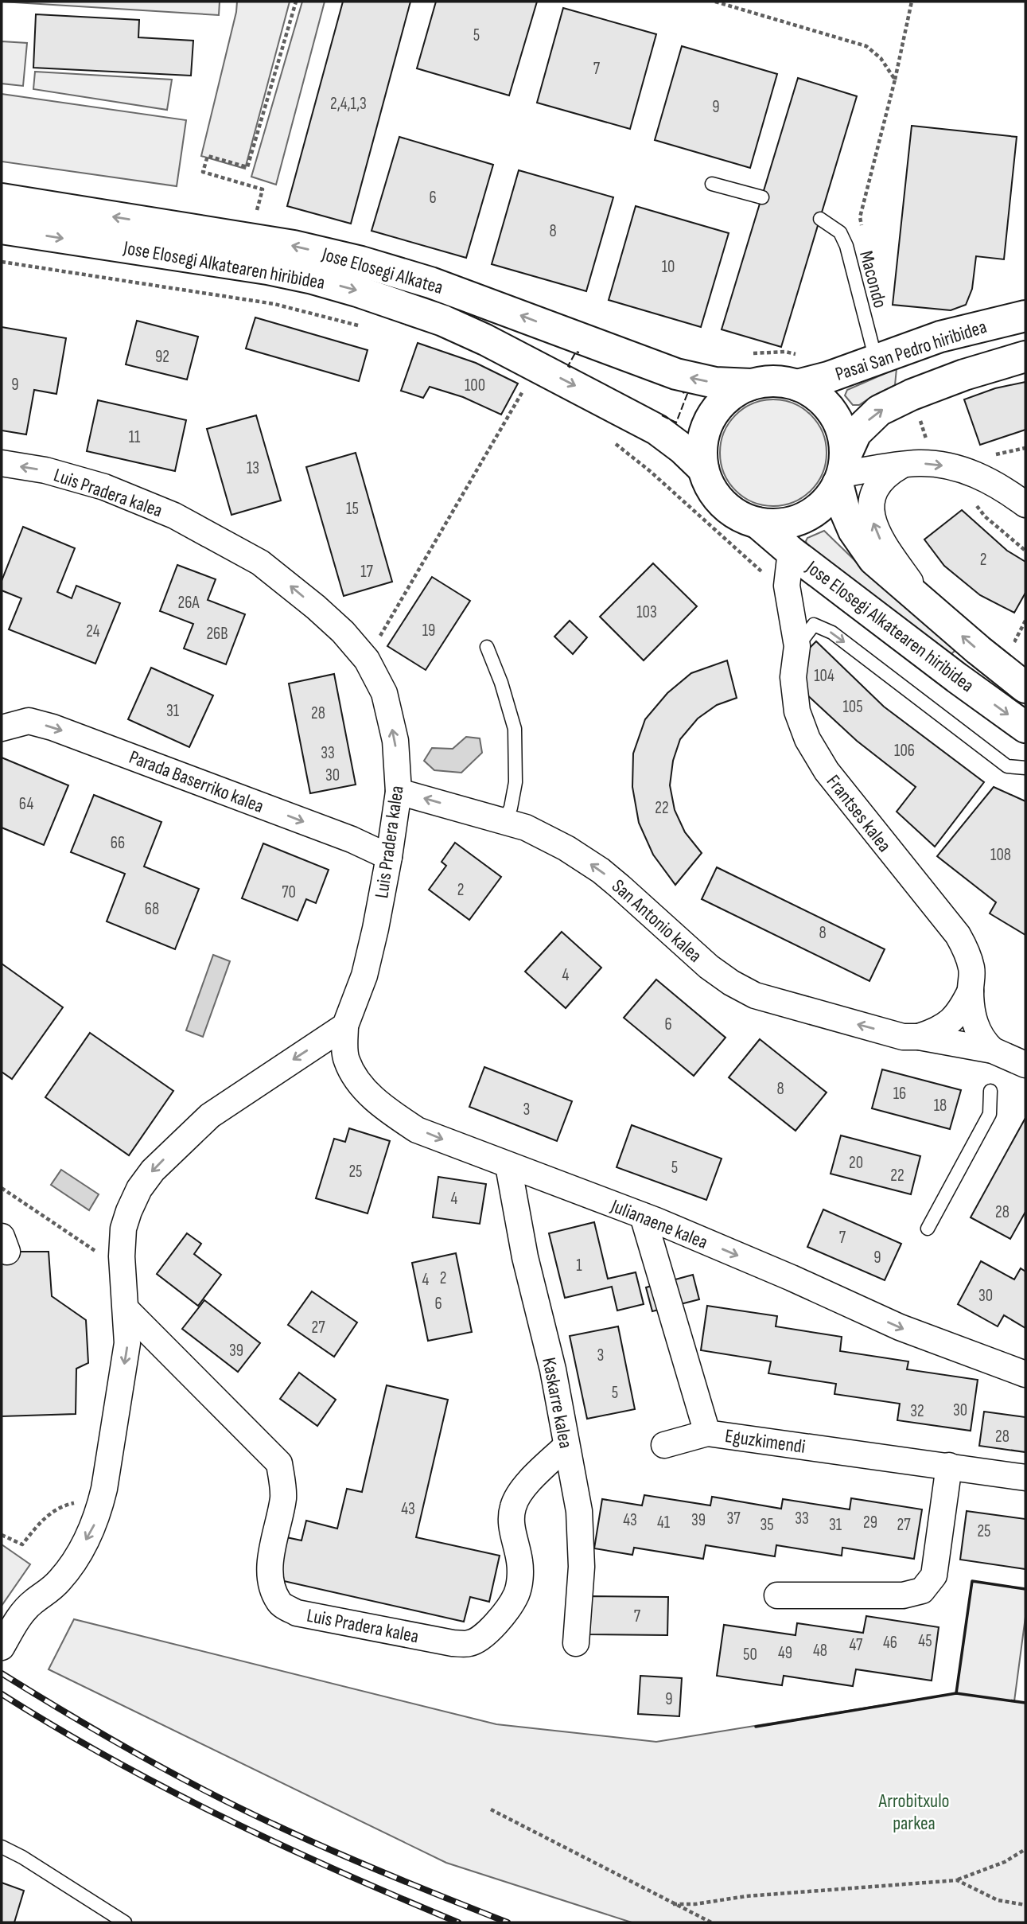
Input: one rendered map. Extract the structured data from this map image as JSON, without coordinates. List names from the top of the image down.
{
  "streets": {
    "main road": ["Jose Elosegi Alkatearen hiribidea", "Jose Elosegi Alkatea", "Pasai San Pedro hiribidea"],
    "street": [
      "Luis Pradera kalea",
      "Parada Baserriko kalea",
      "Frantses kalea",
      "San Antonio kalea",
      "Julianaene kalea",
      "Kaskarre kalea",
      "Eguzkimendi"
    ],
    "lane": ["Macondo"]
  },
  "crossings": [
    ["Jose Elosegi Alkatearen hiribidea", "Jose Elosegi Alkatea"],
    ["Jose Elosegi Alkatearen hiribidea", "Pasai San Pedro hiribidea"],
    ["Jose Elosegi Alkatearen hiribidea", "Frantses kalea"],
    ["Jose Elosegi Alkatea", "Pasai San Pedro hiribidea"],
    ["Macondo", "Pasai San Pedro hiribidea"],
    ["Luis Pradera kalea", "Parada Baserriko kalea"],
    ["Luis Pradera kalea", "San Antonio kalea"],
    ["Luis Pradera kalea", "Julianaene kalea"],
    ["Luis Pradera kalea", "Kaskarre kalea"],
    ["Frantses kalea", "San Antonio kalea"],
    ["Julianaene kalea", "Kaskarre kalea"],
    ["Julianaene kalea", "Eguzkimendi"]
  ],
  "one_way": [
    "Jose Elosegi Alkatea",
    "Parada Baserriko kalea",
    "San Antonio kalea",
    "Julianaene kalea"
  ],
  "parks": ["Arrobitxulo parkea"],
  "house_numbers": [
    "5",
    "7",
    "2,4,1,3",
    "9",
    "6",
    "8",
    "10",
    "92",
    "9",
    "100",
    "11",
    "13",
    "15",
    "2",
    "17",
    "26A",
    "103",
    "19",
    "24",
    "26B",
    "104",
    "105",
    "31",
    "28",
    "106",
    "33",
    "30",
    "64",
    "22",
    "66",
    "108",
    "2",
    "70",
    "68",
    "8",
    "4",
    "6",
    "8",
    "16",
    "18",
    "3",
    "20",
    "5",
    "25",
    "22",
    "4",
    "28",
    "7",
    "9",
    "1",
    "2",
    "4",
    "30",
    "6",
    "27",
    "39",
    "3",
    "5",
    "30",
    "32",
    "28",
    "43",
    "37",
    "33",
    "43",
    "39",
    "41",
    "29",
    "35",
    "31",
    "27",
    "25",
    "7",
    "45",
    "46",
    "47",
    "48",
    "49",
    "50",
    "9"
  ]
}
